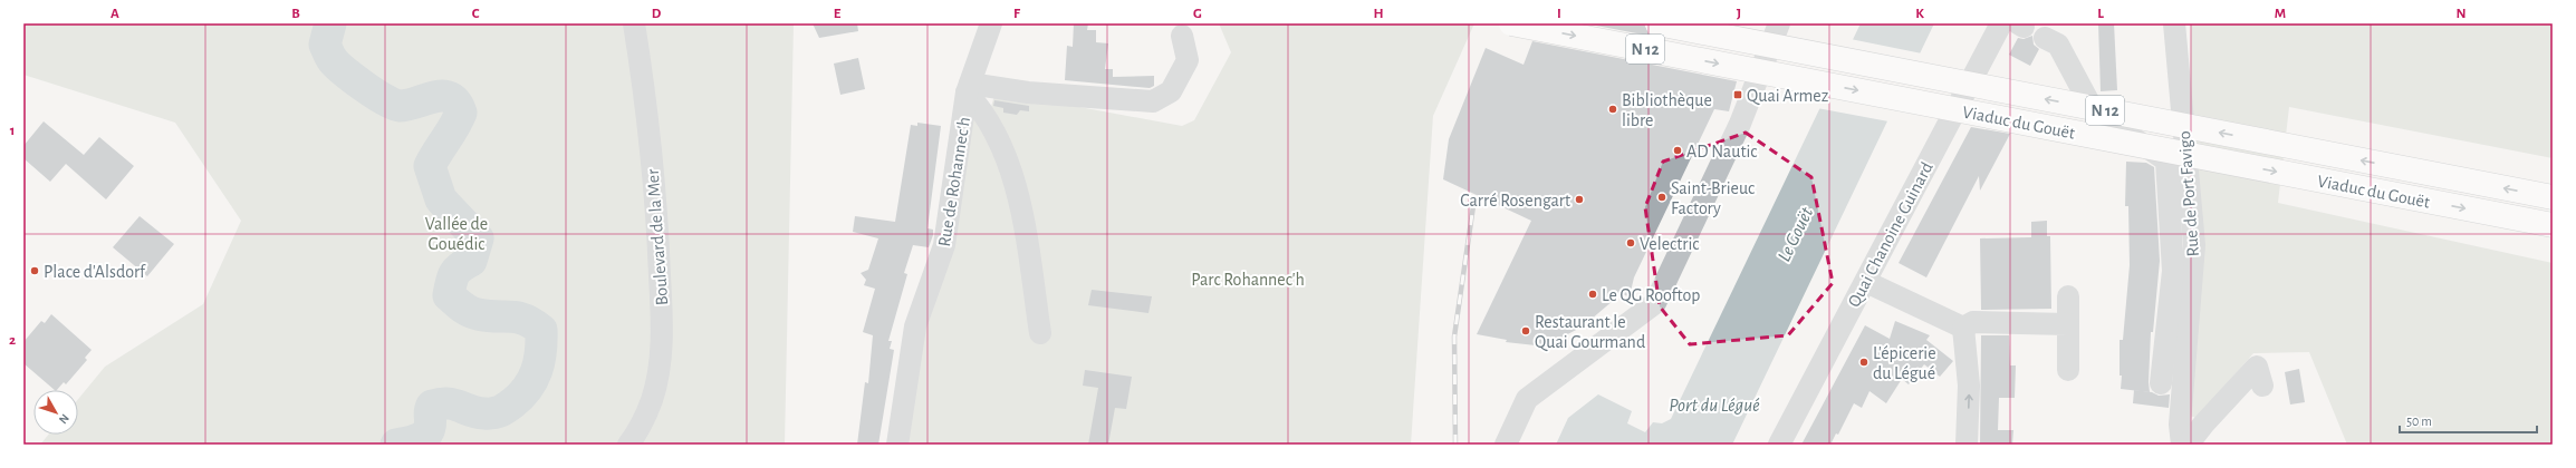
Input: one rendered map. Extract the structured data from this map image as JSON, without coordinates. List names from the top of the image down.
{
  "streets": {
    "highway": ["N 12", "Viaduc du Gouët"],
    "street": [
      "Rue de Rohannec'h",
      "Rue de Port Favigo",
      "Quai Chanoine Guinard",
      "Boulevard de la Mer"
    ]
  },
  "water": ["Le Gouët", "Port du Légué"],
  "parks": ["Vallée de Gouédic", "Parc Rohannec'h"],
  "places": {
    "transit": ["Quai Armez"],
    "other": [
      "Bibliothèque libre",
      "AD Nautic",
      "Saint-Brieuc Factory",
      "Carré Rosengart",
      "Velectric",
      "Place d'Alsdorf",
      "Le QG Rooftop",
      "Restaurant le Quai Gourmand",
      "L'épicerie du Légué"
    ]
  },
  "scale_bar": "50 m",
  "north": "bottom right",
  "grid": {
    "columns": [
      "A",
      "B",
      "C",
      "D",
      "E",
      "F",
      "G",
      "H",
      "I",
      "J",
      "K",
      "L",
      "M",
      "N"
    ],
    "rows": ["1", "2"]
  }
}
